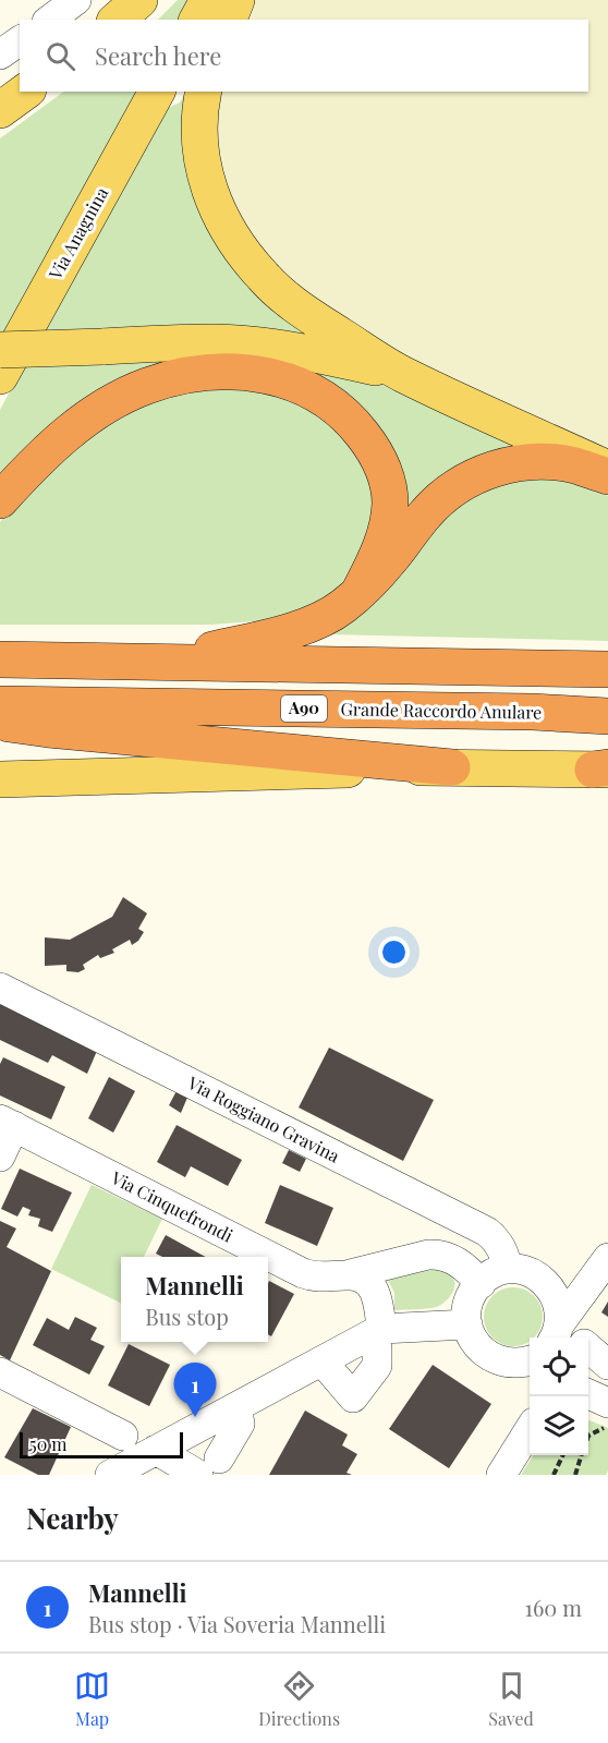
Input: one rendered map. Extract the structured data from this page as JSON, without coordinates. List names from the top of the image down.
{
  "streets": {
    "highway": ["A90", "Grande Raccordo Anulare"],
    "main road": ["Via Anagnina"],
    "street": ["Via Roggiano Gravina", "Via Cinquefrondi"]
  },
  "scale_bar": "50 m",
  "page": {
    "search": "Search here",
    "popup": ["Mannelli", "Bus stop"],
    "pins": "1",
    "scale": "50 m",
    "heading": "Nearby",
    "list": [
      {
        "mark": "1",
        "name": "Mannelli",
        "note": "Bus stop · Via Soveria Mannelli",
        "value": "160 m"
      }
    ],
    "nav": ["Map", "Directions", "Saved"]
  }
}
